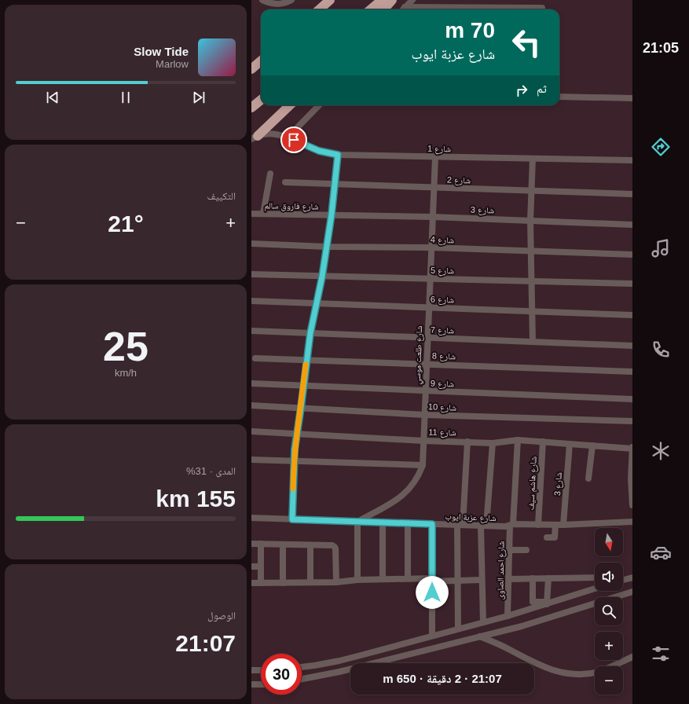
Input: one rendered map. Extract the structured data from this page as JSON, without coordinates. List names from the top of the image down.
{
  "streets": {
    "street": [
      "شارع 1",
      "شارع 2",
      "شارع فاروق سالم",
      "شارع 3",
      "شارع 4",
      "شارع 5",
      "شارع 6",
      "شارع 7",
      "شارع طلعت موسي",
      "شارع 8",
      "شارع 9",
      "شارع 10",
      "شارع 11",
      "شارع هاشم سيف",
      "شارع عزبة ايوب",
      "شارع احمد الصاوى"
    ]
  },
  "crossings": [
    ["شارع 1", "شارع طلعت موسي"],
    ["شارع 2", "شارع طلعت موسي"],
    ["شارع فاروق سالم", "شارع 3"],
    ["شارع 3", "شارع طلعت موسي"],
    ["شارع 3", "شارع 11"],
    ["شارع 3", "شارع عزبة ايوب"],
    ["شارع 4", "شارع طلعت موسي"],
    ["شارع 5", "شارع طلعت موسي"],
    ["شارع 6", "شارع طلعت موسي"],
    ["شارع 7", "شارع طلعت موسي"],
    ["شارع طلعت موسي", "شارع 8"],
    ["شارع طلعت موسي", "شارع 9"],
    ["شارع طلعت موسي", "شارع 10"],
    ["شارع طلعت موسي", "شارع 11"],
    ["شارع طلعت موسي", "شارع عزبة ايوب"],
    ["شارع 11", "شارع هاشم سيف"],
    ["شارع 11", "شارع احمد الصاوى"],
    ["شارع هاشم سيف", "شارع عزبة ايوب"],
    ["شارع عزبة ايوب", "شارع احمد الصاوى"]
  ],
  "north": "bottom",
  "page": {
    "tabs": "21:05",
    "turn": ["70 m", "شارع عزبة ايوب"],
    "song": ["Slow Tide", "Marlow"],
    "then": "ثم",
    "tile": [
      "التكييف",
      ["25", "km/h"],
      ["المدى · 31%", "155 km"],
      ["الوصول", "21:07"]
    ],
    "heat": ["−", "21°", "+"],
    "map_buttons": ["+", "−"],
    "limit": "30",
    "trip": "21:07 · 2 دقيقة · 650 m"
  }
}
